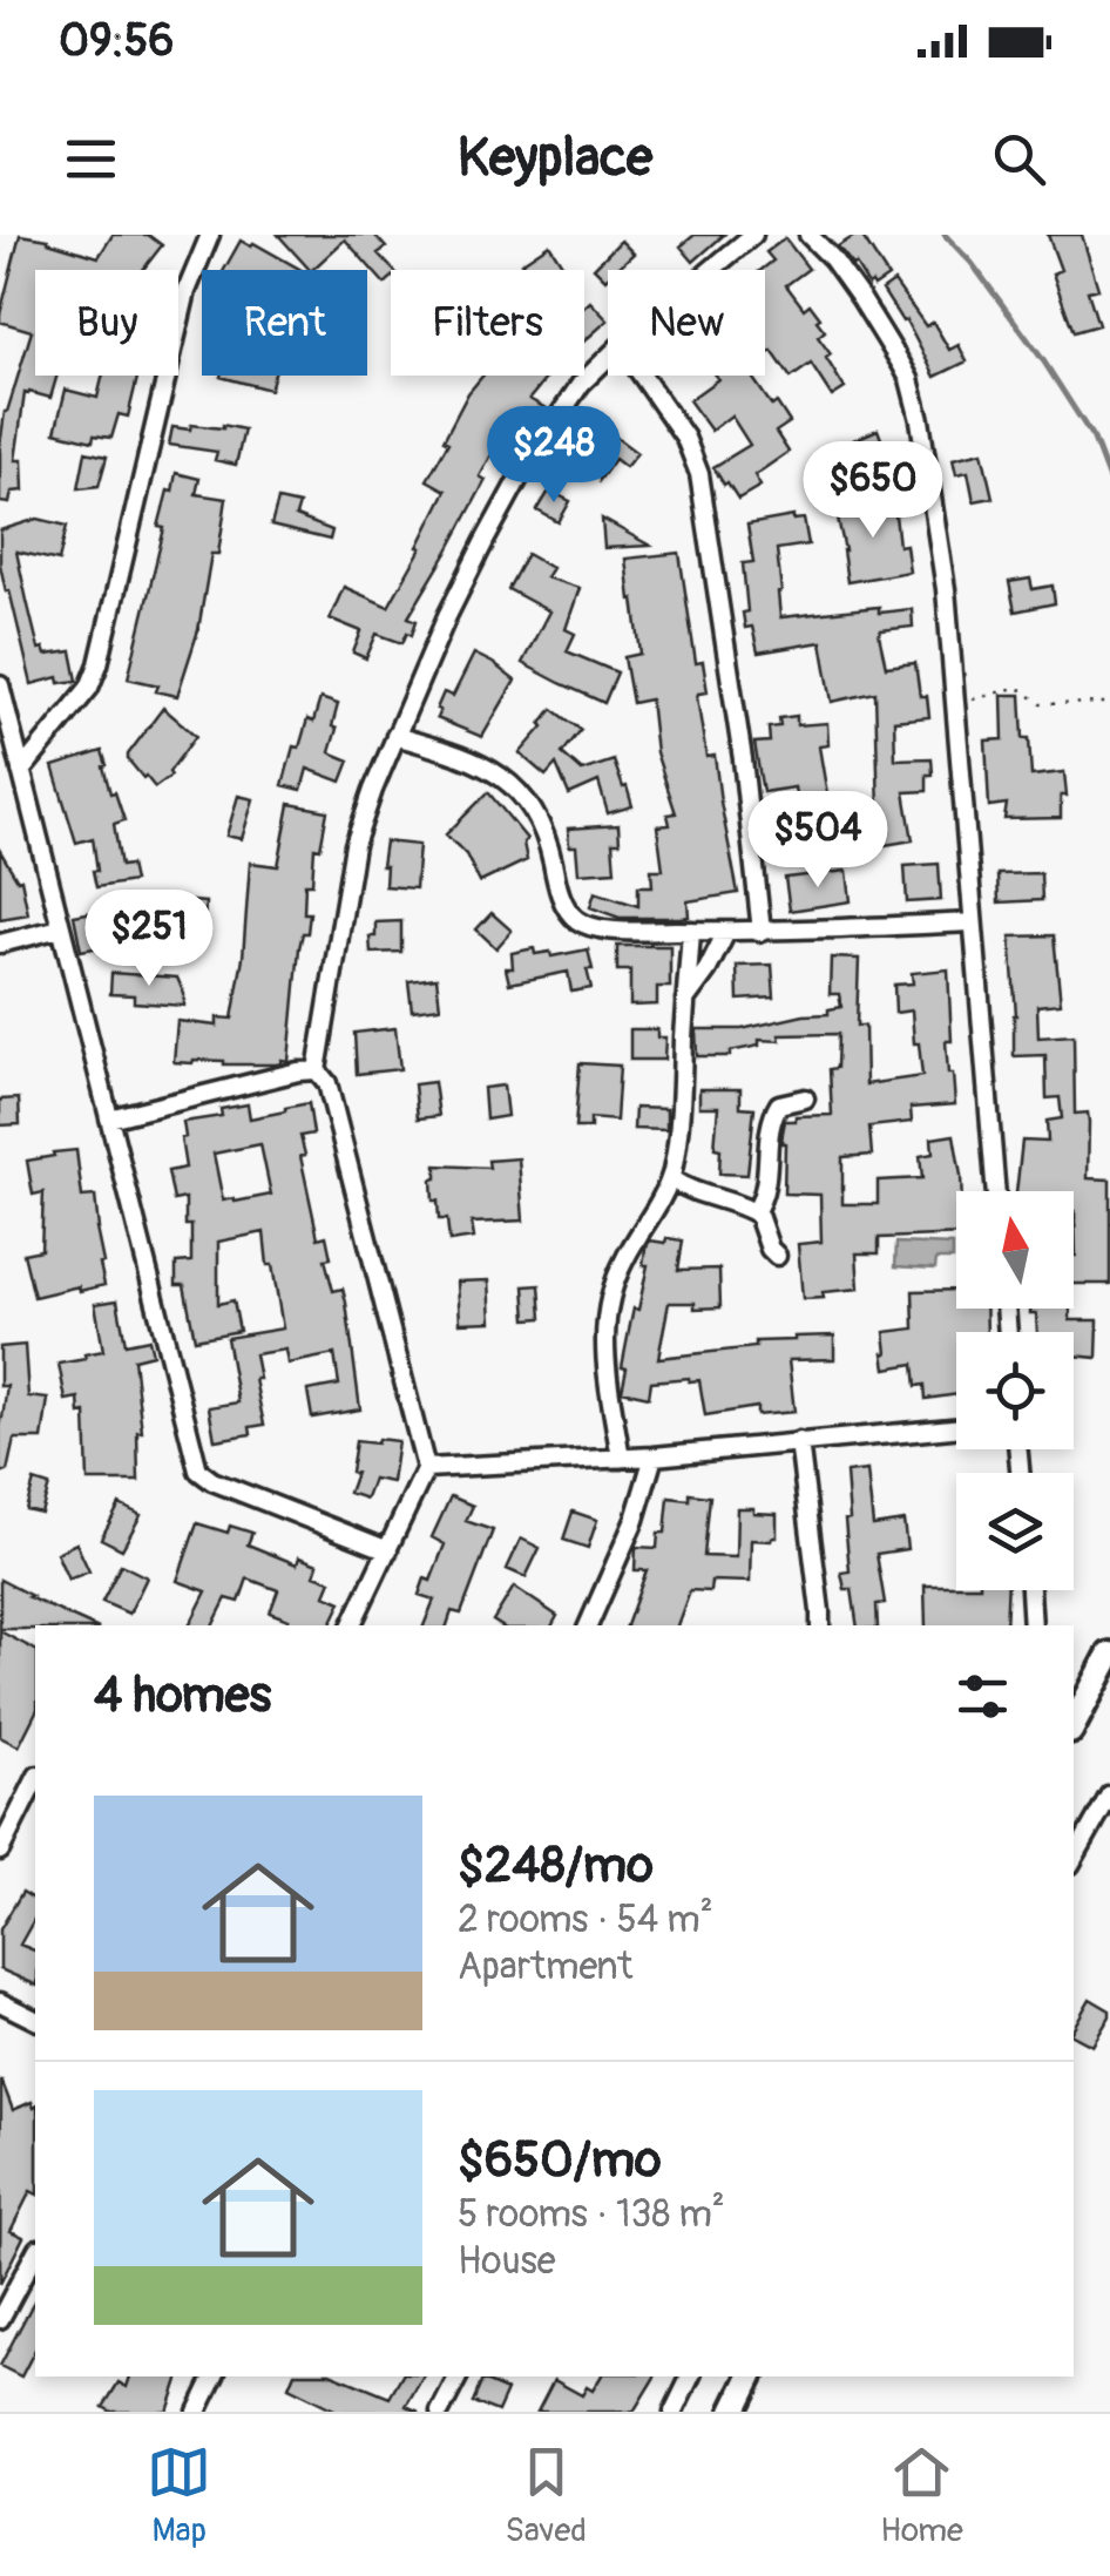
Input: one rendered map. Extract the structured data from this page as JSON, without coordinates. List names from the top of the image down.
{
  "north": "top",
  "page": {
    "status": "09:56",
    "header": "Keyplace",
    "chip": [
      "Buy",
      "Rent",
      "Filters",
      "New"
    ],
    "price": [
      "$248",
      "$650",
      "$504",
      "$251"
    ],
    "heading": "4 homes",
    "list": [
      {
        "name": "$248/mo",
        "note": "2 rooms · 54 m² · Apartment"
      },
      {
        "name": "$650/mo",
        "note": "5 rooms · 138 m² · House"
      }
    ],
    "tabs": ["Map", "Saved", "Home"]
  }
}
